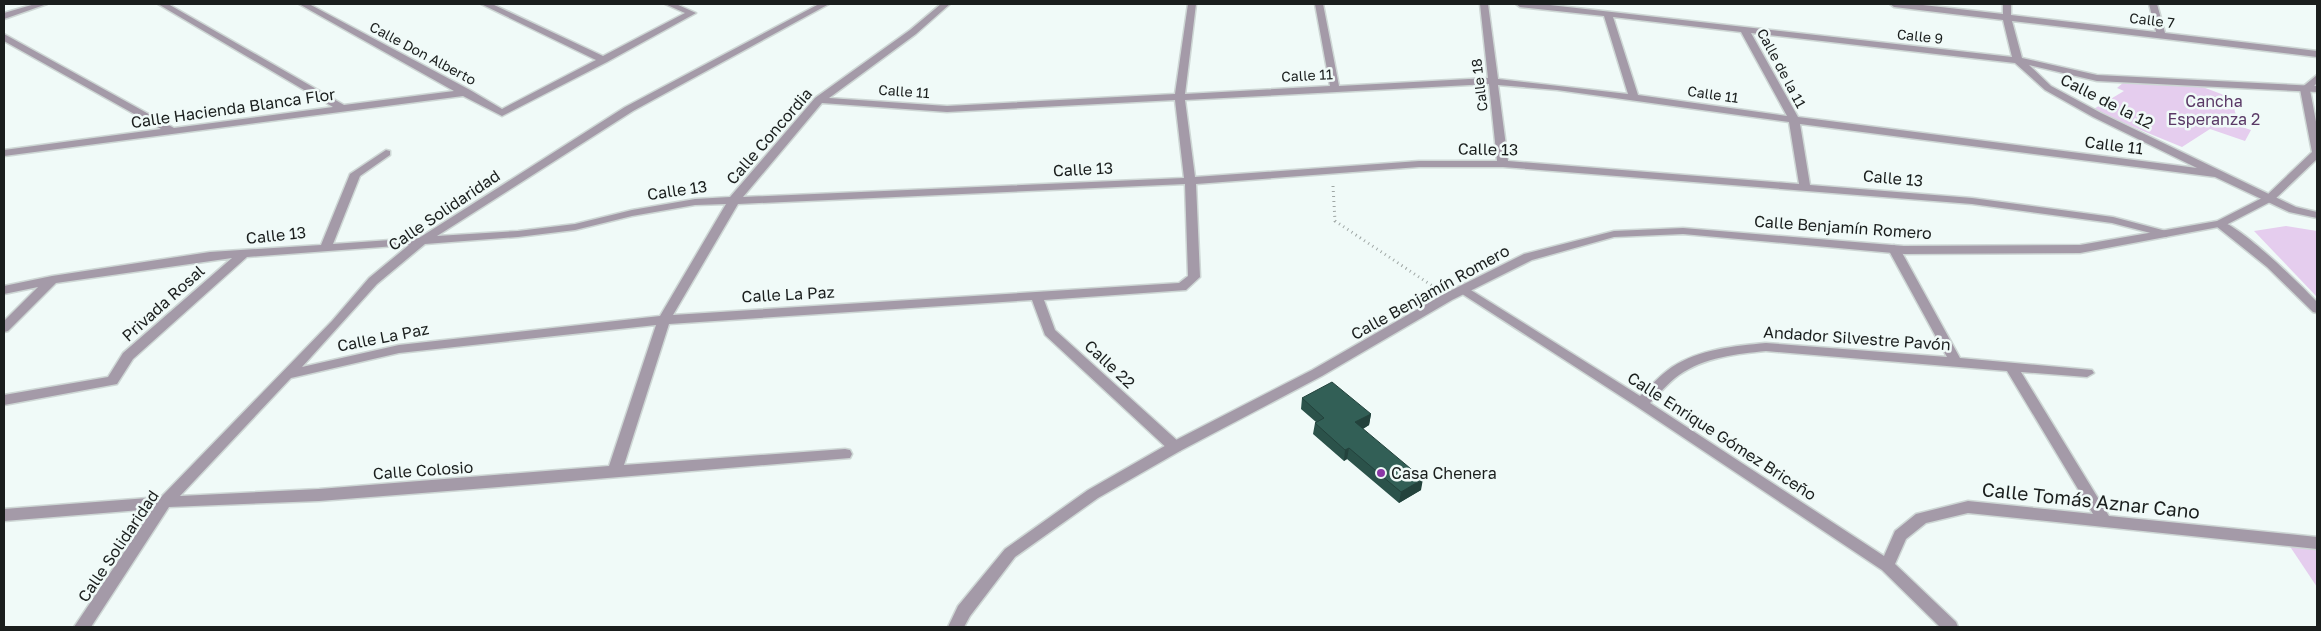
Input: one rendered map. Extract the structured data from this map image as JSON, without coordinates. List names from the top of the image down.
{
  "streets": {
    "street": [
      "Calle 7",
      "Calle 9",
      "Calle Don Alberto",
      "Calle de la 11",
      "Calle 11",
      "Calle 18",
      "Calle de la 12",
      "Calle Hacienda Blanca Flor",
      "Calle Concordia",
      "Calle 13",
      "Calle Solidaridad",
      "Calle Benjamín Romero",
      "Calle La Paz",
      "Privada Rosal",
      "Andador Silvestre Pavón",
      "Calle 22",
      "Calle Enrique Gómez Briceño",
      "Calle Colosio",
      "Calle Tomás Aznar Cano"
    ]
  },
  "crossings": [
    ["Calle 9", "Calle de la 11"],
    ["Calle 9", "Calle de la 12"],
    ["Calle 9", "Calle Benjamín Romero"],
    ["Calle Don Alberto", "Calle Hacienda Blanca Flor"],
    ["Calle de la 11", "Calle 11"],
    ["Calle 11", "Calle 18"],
    ["Calle 11", "Calle de la 12"],
    ["Calle 11", "Calle Concordia"],
    ["Calle 18", "Calle 13"],
    ["Calle de la 12", "Calle Benjamín Romero"],
    ["Calle Concordia", "Calle 13"],
    ["Calle Concordia", "Calle La Paz"],
    ["Calle Concordia", "Calle Colosio"],
    ["Calle 13", "Calle Solidaridad"],
    ["Calle 13", "Calle Benjamín Romero"],
    ["Calle 13", "Calle La Paz"],
    ["Calle 13", "Privada Rosal"],
    ["Calle Solidaridad", "Calle La Paz"],
    ["Calle Solidaridad", "Calle Colosio"],
    ["Calle Benjamín Romero", "Calle 22"],
    ["Calle Benjamín Romero", "Calle Enrique Gómez Briceño"],
    ["Calle La Paz", "Calle 22"],
    ["Andador Silvestre Pavón", "Calle Enrique Gómez Briceño"],
    ["Calle Enrique Gómez Briceño", "Calle Tomás Aznar Cano"]
  ],
  "parks": ["Cancha Esperanza 2"],
  "places": ["Casa Chenera"]
}
